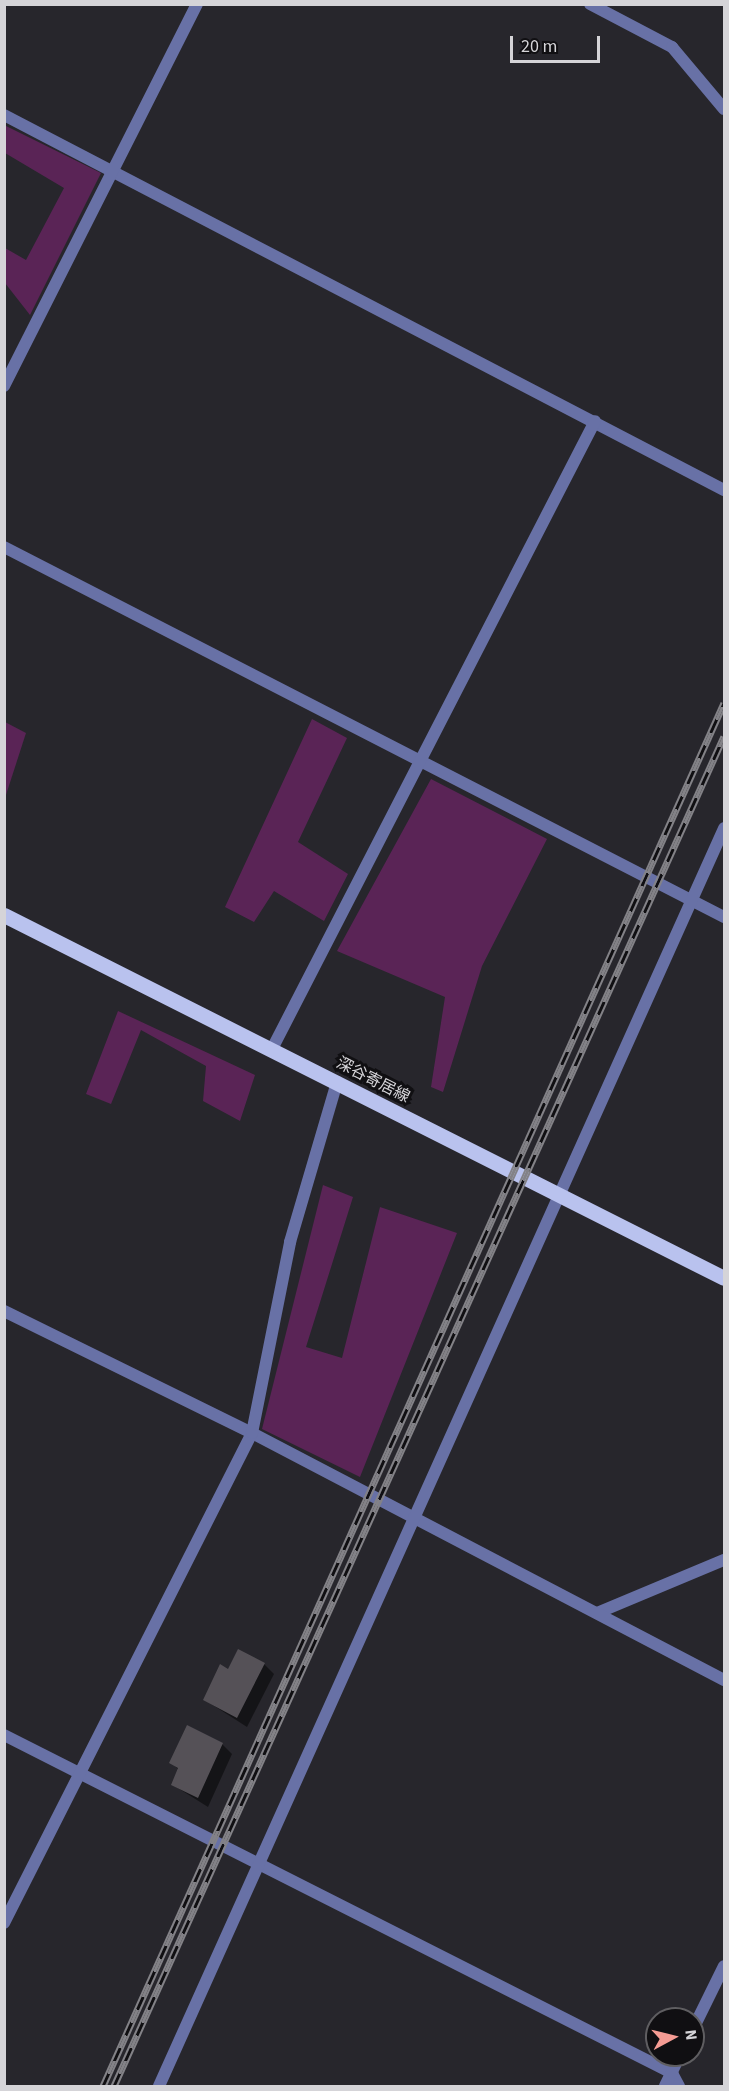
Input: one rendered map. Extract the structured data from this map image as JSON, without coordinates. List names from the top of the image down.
{
  "streets": {
    "main road": ["深谷寄居線"]
  },
  "scale_bar": "20 m",
  "north": "right"
}
